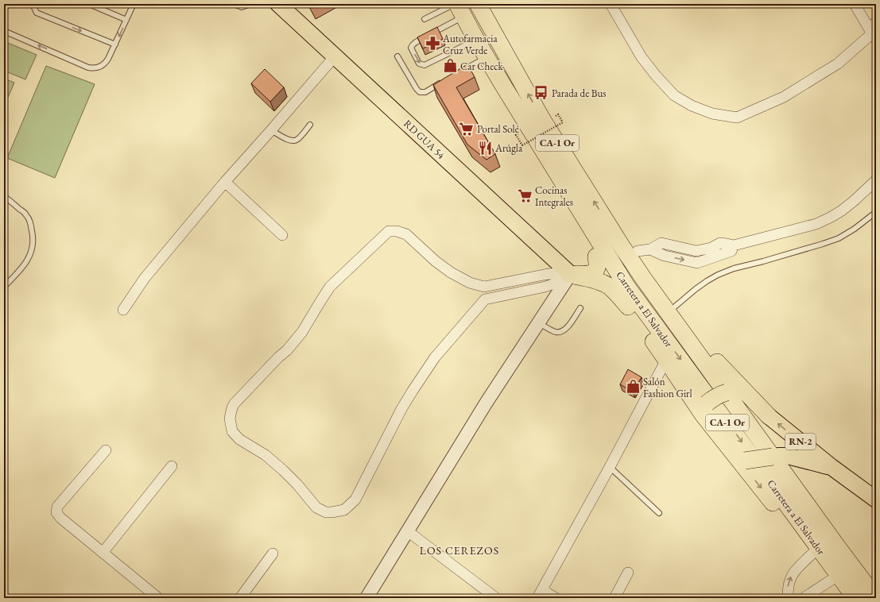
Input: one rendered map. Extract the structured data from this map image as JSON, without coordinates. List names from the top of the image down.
{
  "streets": {
    "highway": ["CA-1 Or", "Carretera a El Salvador"],
    "main road": ["RD GUA 54", "RN-2"]
  },
  "districts": ["LOS CEREZOS"],
  "places": {
    "pharmacy": ["Autofarmacia Cruz Verde"],
    "shop": ["Car Check", "Salón Fashion Girl"],
    "bus stop": ["Parada de Bus"],
    "supermarket": ["Portal Solé", "Cocinas Integrales"],
    "restaurant": ["Arúgla"]
  }
}
